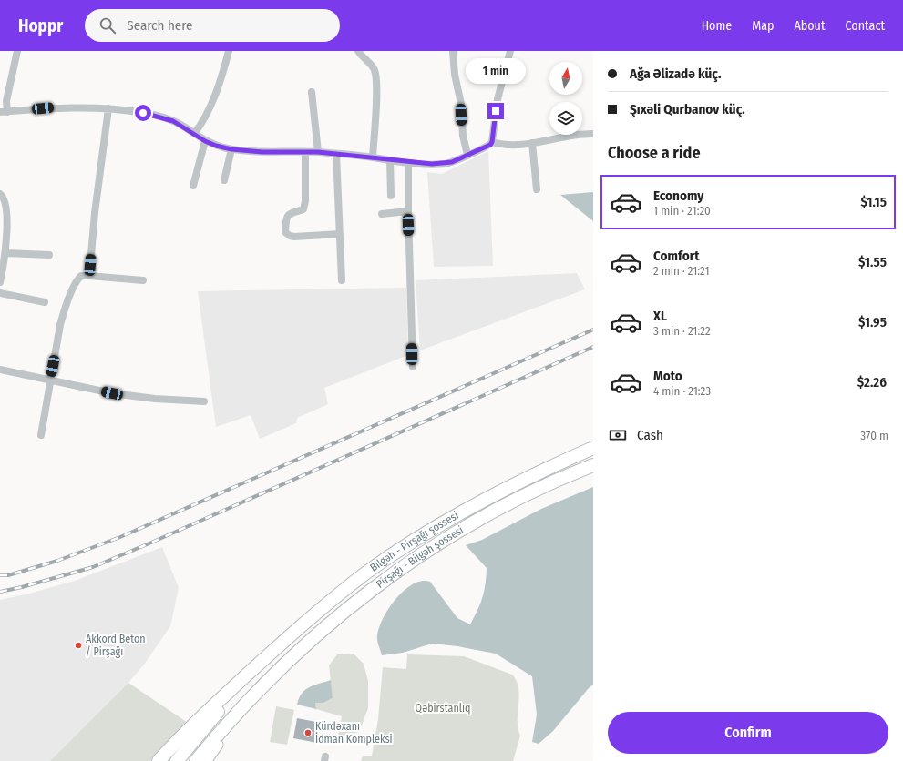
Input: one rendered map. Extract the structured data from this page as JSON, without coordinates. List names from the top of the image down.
{
  "streets": {
    "highway": ["Bilgəh - Pirşağı şossesi", "Pirşağı - Bilgəh şossesi"]
  },
  "parks": ["Qəbirstanlıq"],
  "places": ["Akkord Beton / Pirşağı", "Kürdəxanı İdman Kompleksi"],
  "north": "top",
  "page": {
    "header": "Hoppr",
    "search": "Search here",
    "nav": [
      "Home",
      "Map",
      "About",
      "Contact"
    ],
    "banner": ["Ağa Əlizadə küç.", "Şıxəli Qurbanov küç."],
    "bubble": "1 min",
    "heading": "Choose a ride",
    "list": [
      {
        "name": "Economy",
        "note": "1 min · 21:20",
        "value": "$1.15"
      },
      {
        "name": "Comfort",
        "note": "2 min · 21:21",
        "value": "$1.55"
      },
      {
        "name": "XL",
        "note": "3 min · 21:22",
        "value": "$1.95"
      },
      {
        "name": "Moto",
        "note": "4 min · 21:23",
        "value": "$2.26"
      }
    ],
    "pay": ["Cash", "370 m"],
    "buttons": "Confirm"
  }
}
